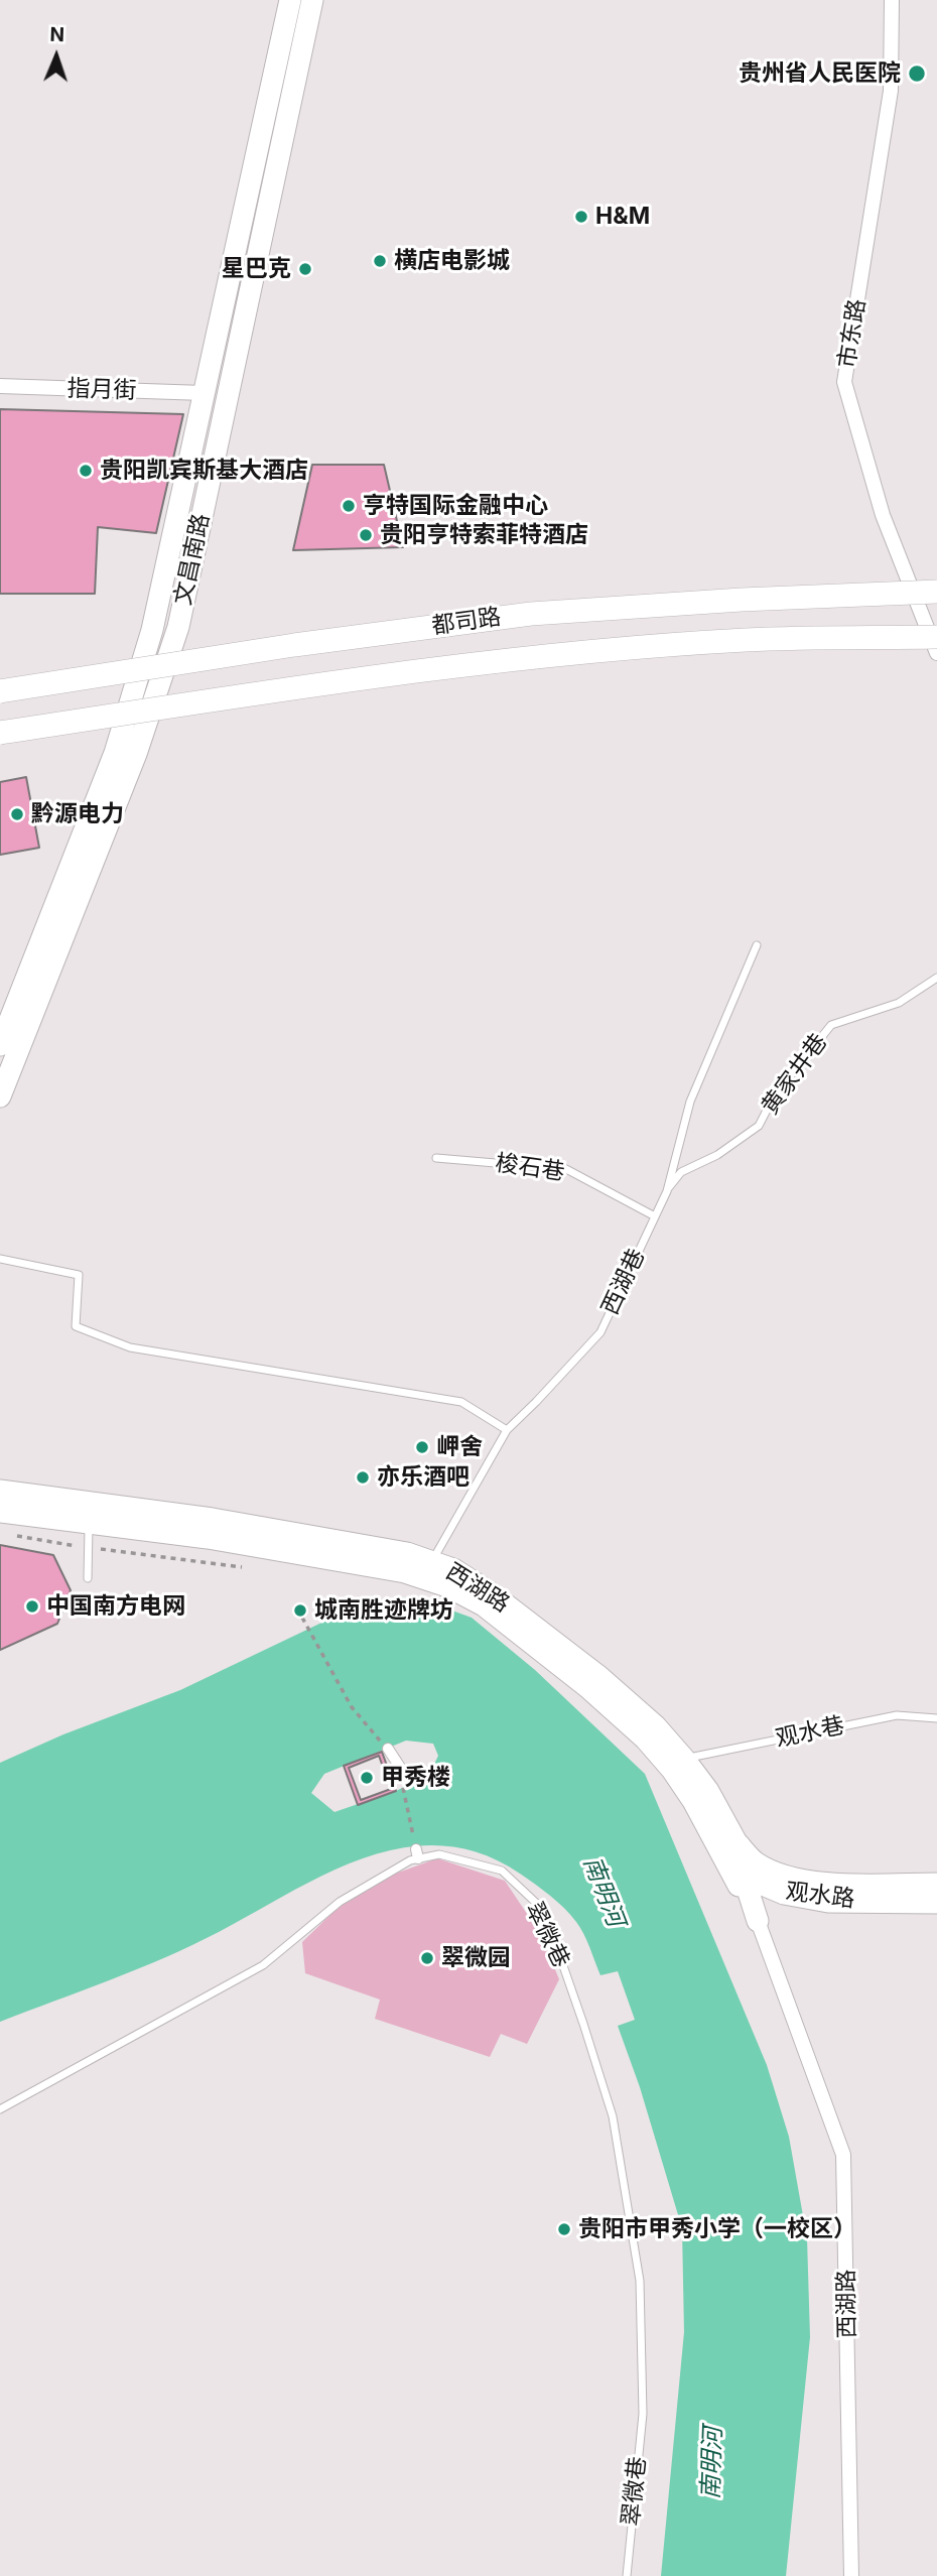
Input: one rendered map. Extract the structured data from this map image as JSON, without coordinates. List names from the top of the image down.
{
  "streets": {
    "main road": [
      "文昌南路",
      "都司路",
      "西湖路",
      "观水路"
    ],
    "street": ["市东路", "指月街"],
    "lane": [
      "黄家井巷",
      "梭石巷",
      "西湖巷",
      "观水巷",
      "翠微巷"
    ]
  },
  "crossings": [
    ["指月街", "文昌南路"],
    ["黄家井巷", "西湖巷"],
    ["梭石巷", "西湖巷"],
    ["西湖巷", "西湖路"],
    ["西湖路", "观水巷"],
    ["西湖路", "观水路"]
  ],
  "water": ["南明河"],
  "places": [
    "贵州省人民医院",
    "H&M",
    "横店电影城",
    "星巴克",
    "贵阳凯宾斯基大酒店",
    "亨特国际金融中心",
    "贵阳亨特索菲特酒店",
    "黔源电力",
    "岬舍",
    "亦乐酒吧",
    "中国南方电网",
    "城南胜迹牌坊",
    "甲秀楼",
    "翠微园",
    "贵阳市甲秀小学（一校区）"
  ],
  "north": "top"
}
